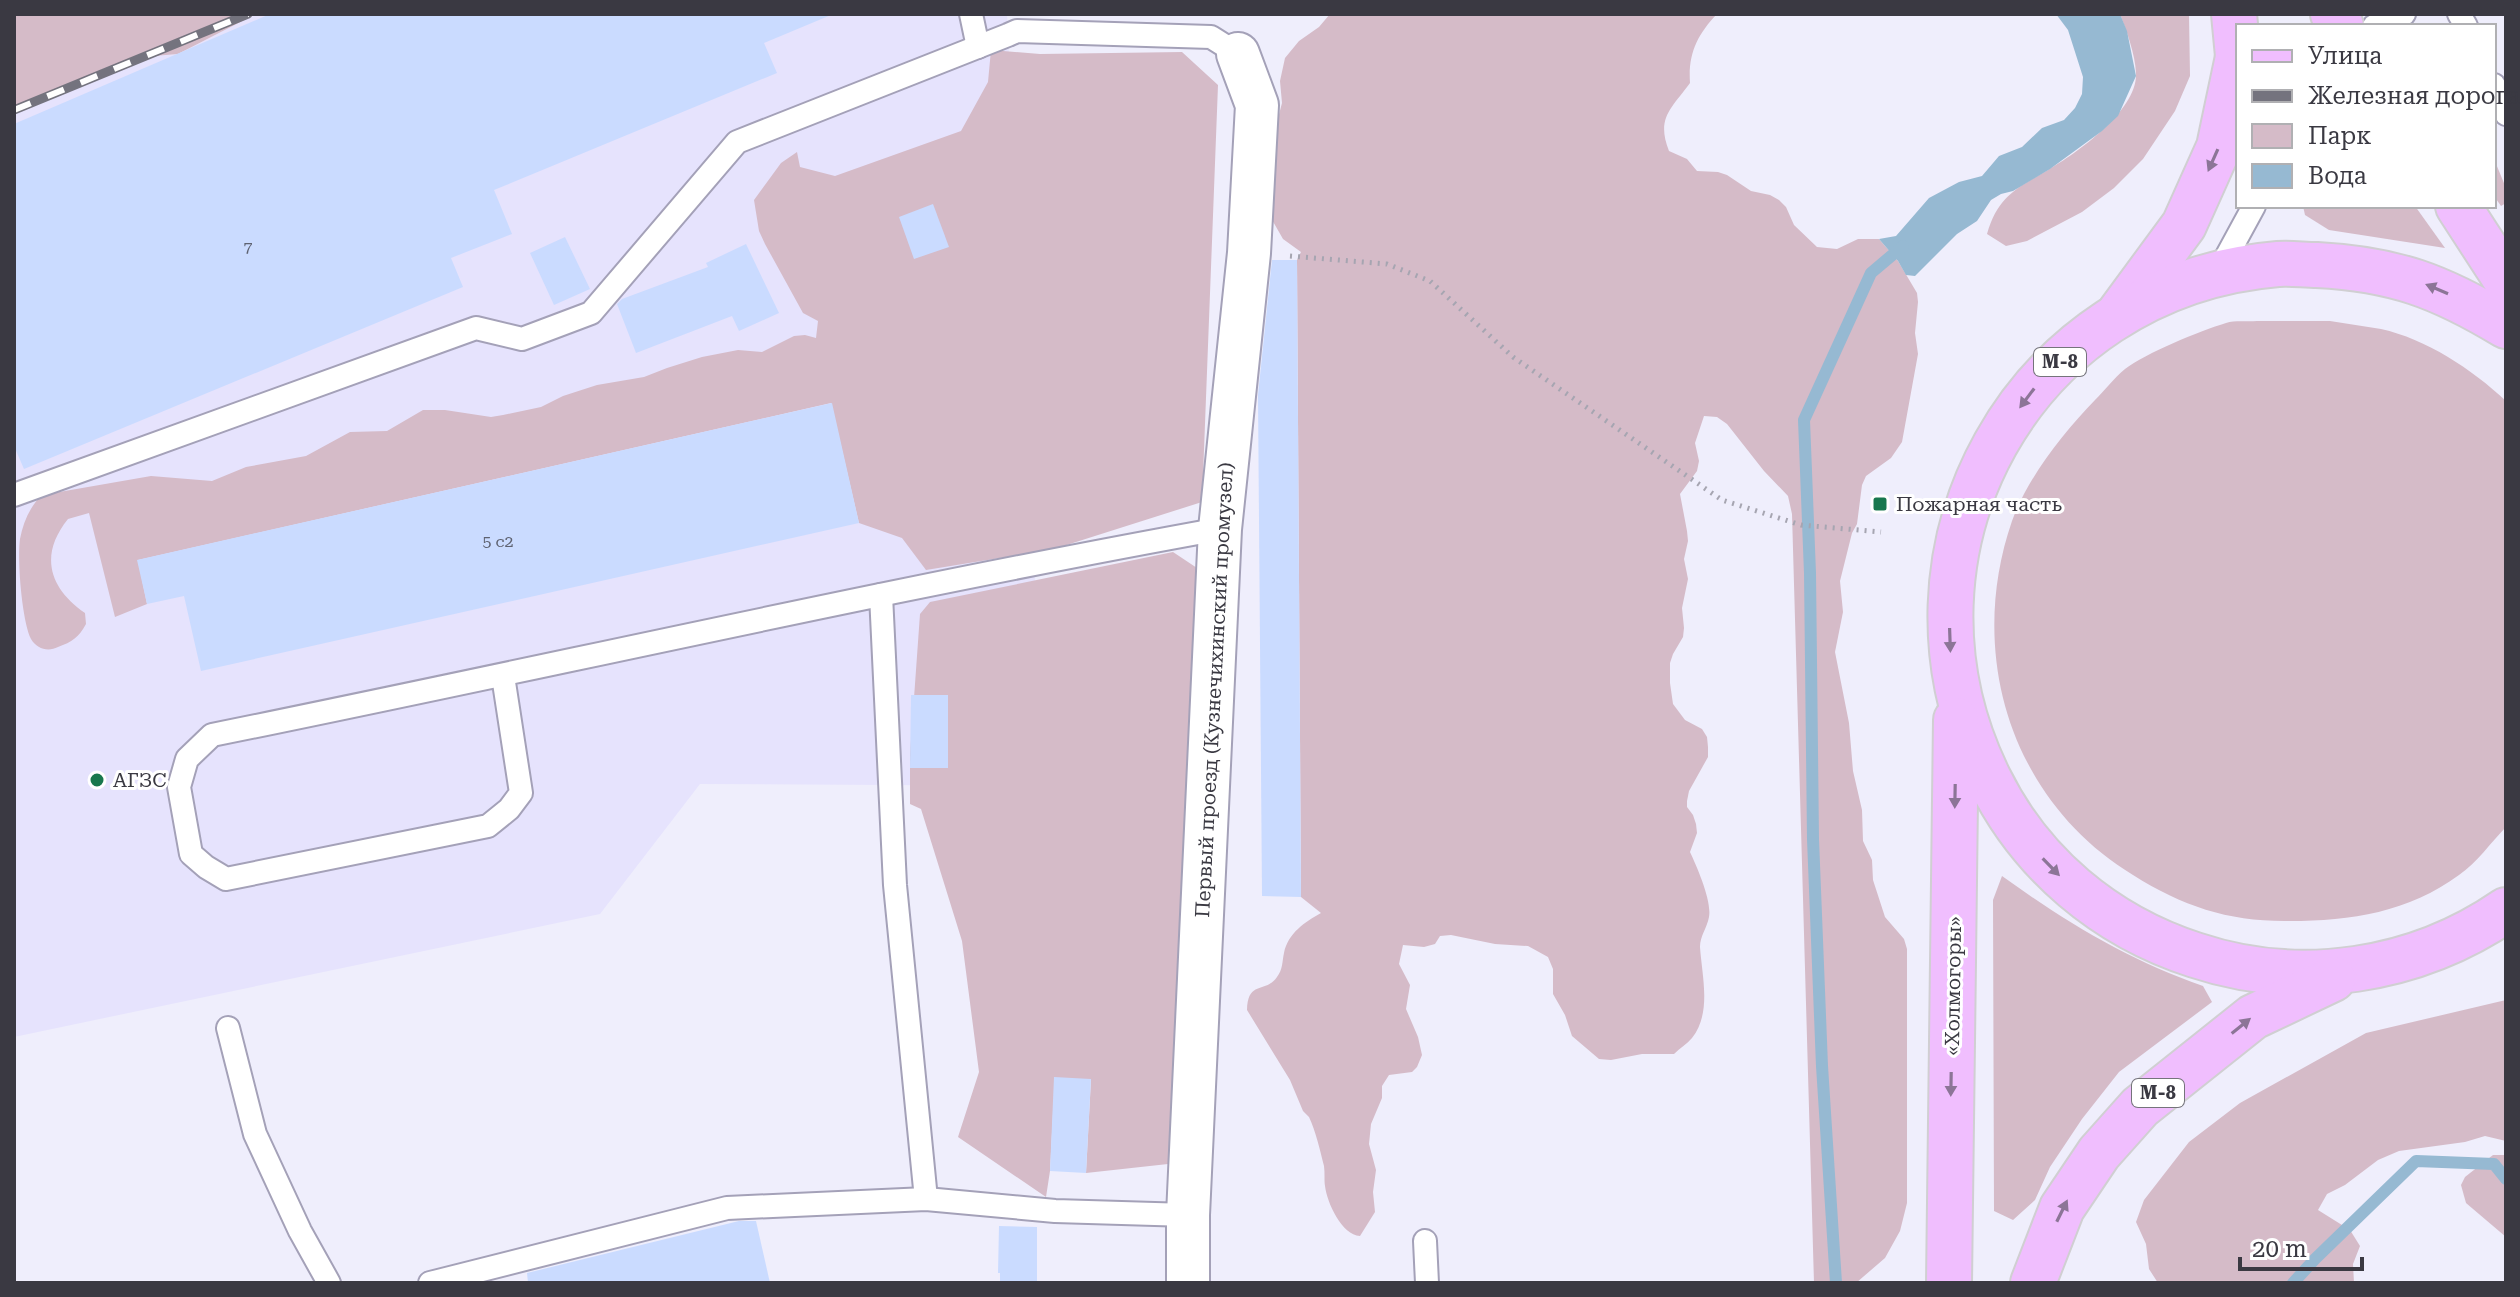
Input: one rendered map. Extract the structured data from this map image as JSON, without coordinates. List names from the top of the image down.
{
  "streets": {
    "main road": ["М-8", "«Холмогоры»"],
    "street": ["Первый проезд (Кузнечихинский промузел)"]
  },
  "places": {
    "transit": ["Пожарная часть"],
    "other": ["АГЗС"]
  },
  "house_numbers": ["7", "5 с2"],
  "legend": [
    "Улица",
    "Железная дорога",
    "Парк",
    "Вода"
  ],
  "scale_bar": "20 m"
}
